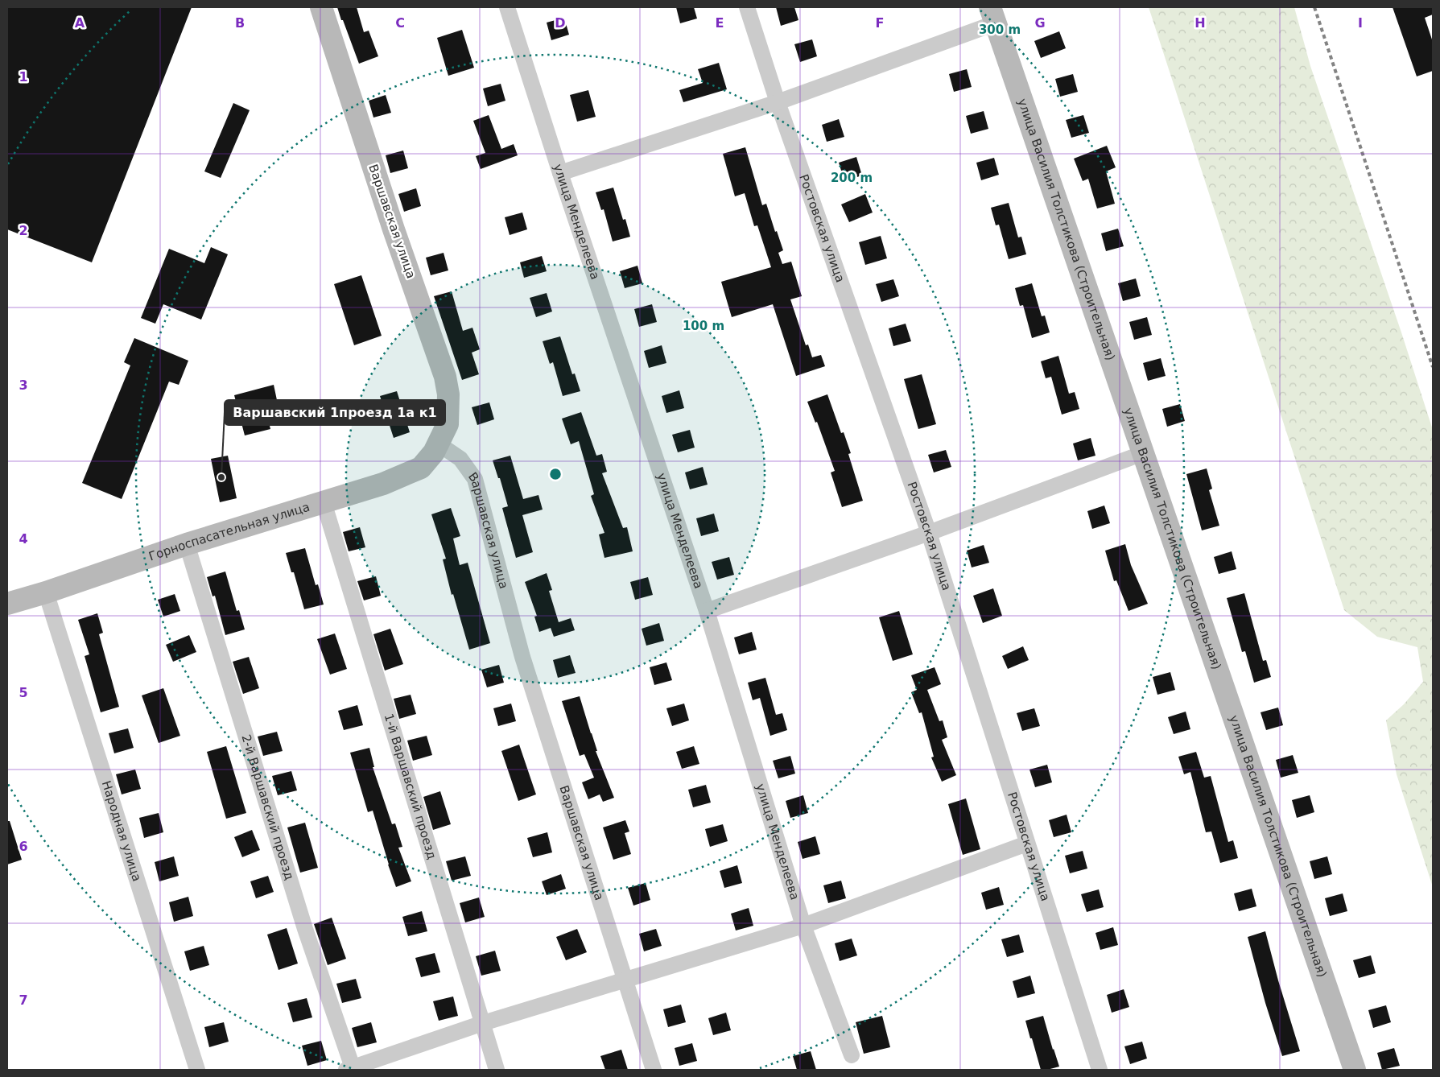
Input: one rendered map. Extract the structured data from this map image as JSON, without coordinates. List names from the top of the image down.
{
  "streets": {
    "main road": ["Варшавская улица", "улица Василия Толстикова (Строительная)", "Горноспасательная улица"],
    "street": [
      "улица Менделеева",
      "Ростовская улица",
      "1-й Варшавский проезд",
      "2-й Варшавский проезд",
      "Народная улица"
    ]
  },
  "crossings": [
    ["Варшавская улица", "Горноспасательная улица"],
    ["Горноспасательная улица", "1-й Варшавский проезд"],
    ["Горноспасательная улица", "2-й Варшавский проезд"],
    ["Горноспасательная улица", "Народная улица"]
  ],
  "places": ["Варшавский 1проезд 1а к1"],
  "grid": {
    "columns": [
      "A",
      "B",
      "C",
      "D",
      "E",
      "F",
      "G",
      "H",
      "I"
    ],
    "rows": [
      "1",
      "2",
      "3",
      "4",
      "5",
      "6",
      "7"
    ]
  },
  "rings": ["300 m", "200 m", "100 m"]
}
